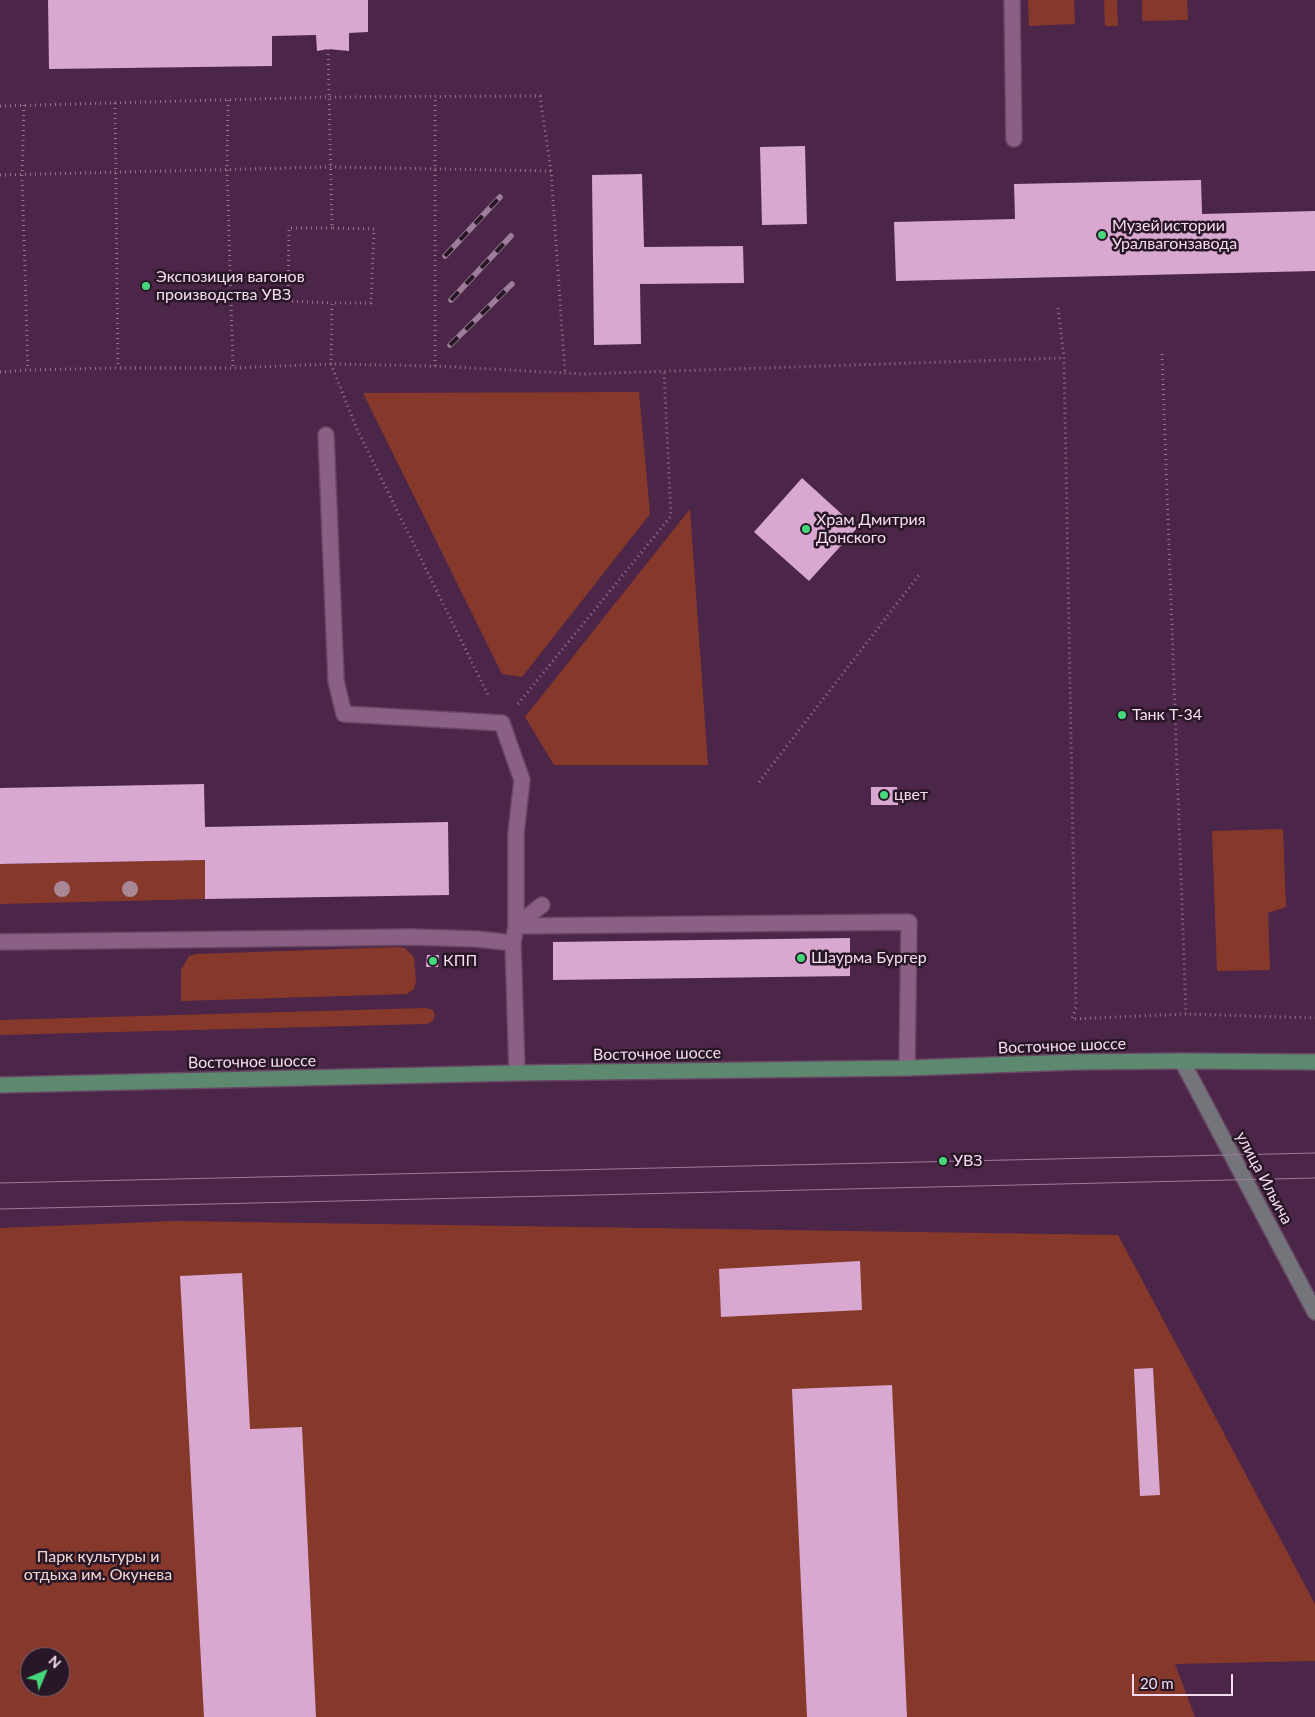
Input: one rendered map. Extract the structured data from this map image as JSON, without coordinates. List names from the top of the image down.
{
  "streets": {
    "main road": ["Восточное шоссе"],
    "street": ["улица Ильича"]
  },
  "crossings": [
    ["Восточное шоссе", "улица Ильича"]
  ],
  "parks": ["Парк культуры и отдыха им. Окунева"],
  "places": [
    "Музей истории Уралвагонзавода",
    "Экспозиция вагонов производства УВЗ",
    "Храм Дмитрия Донского",
    "Танк Т-34",
    "цвет",
    "Шаурма Бургер",
    "КПП",
    "УВЗ"
  ],
  "scale_bar": "20 m",
  "north": "top right"
}
